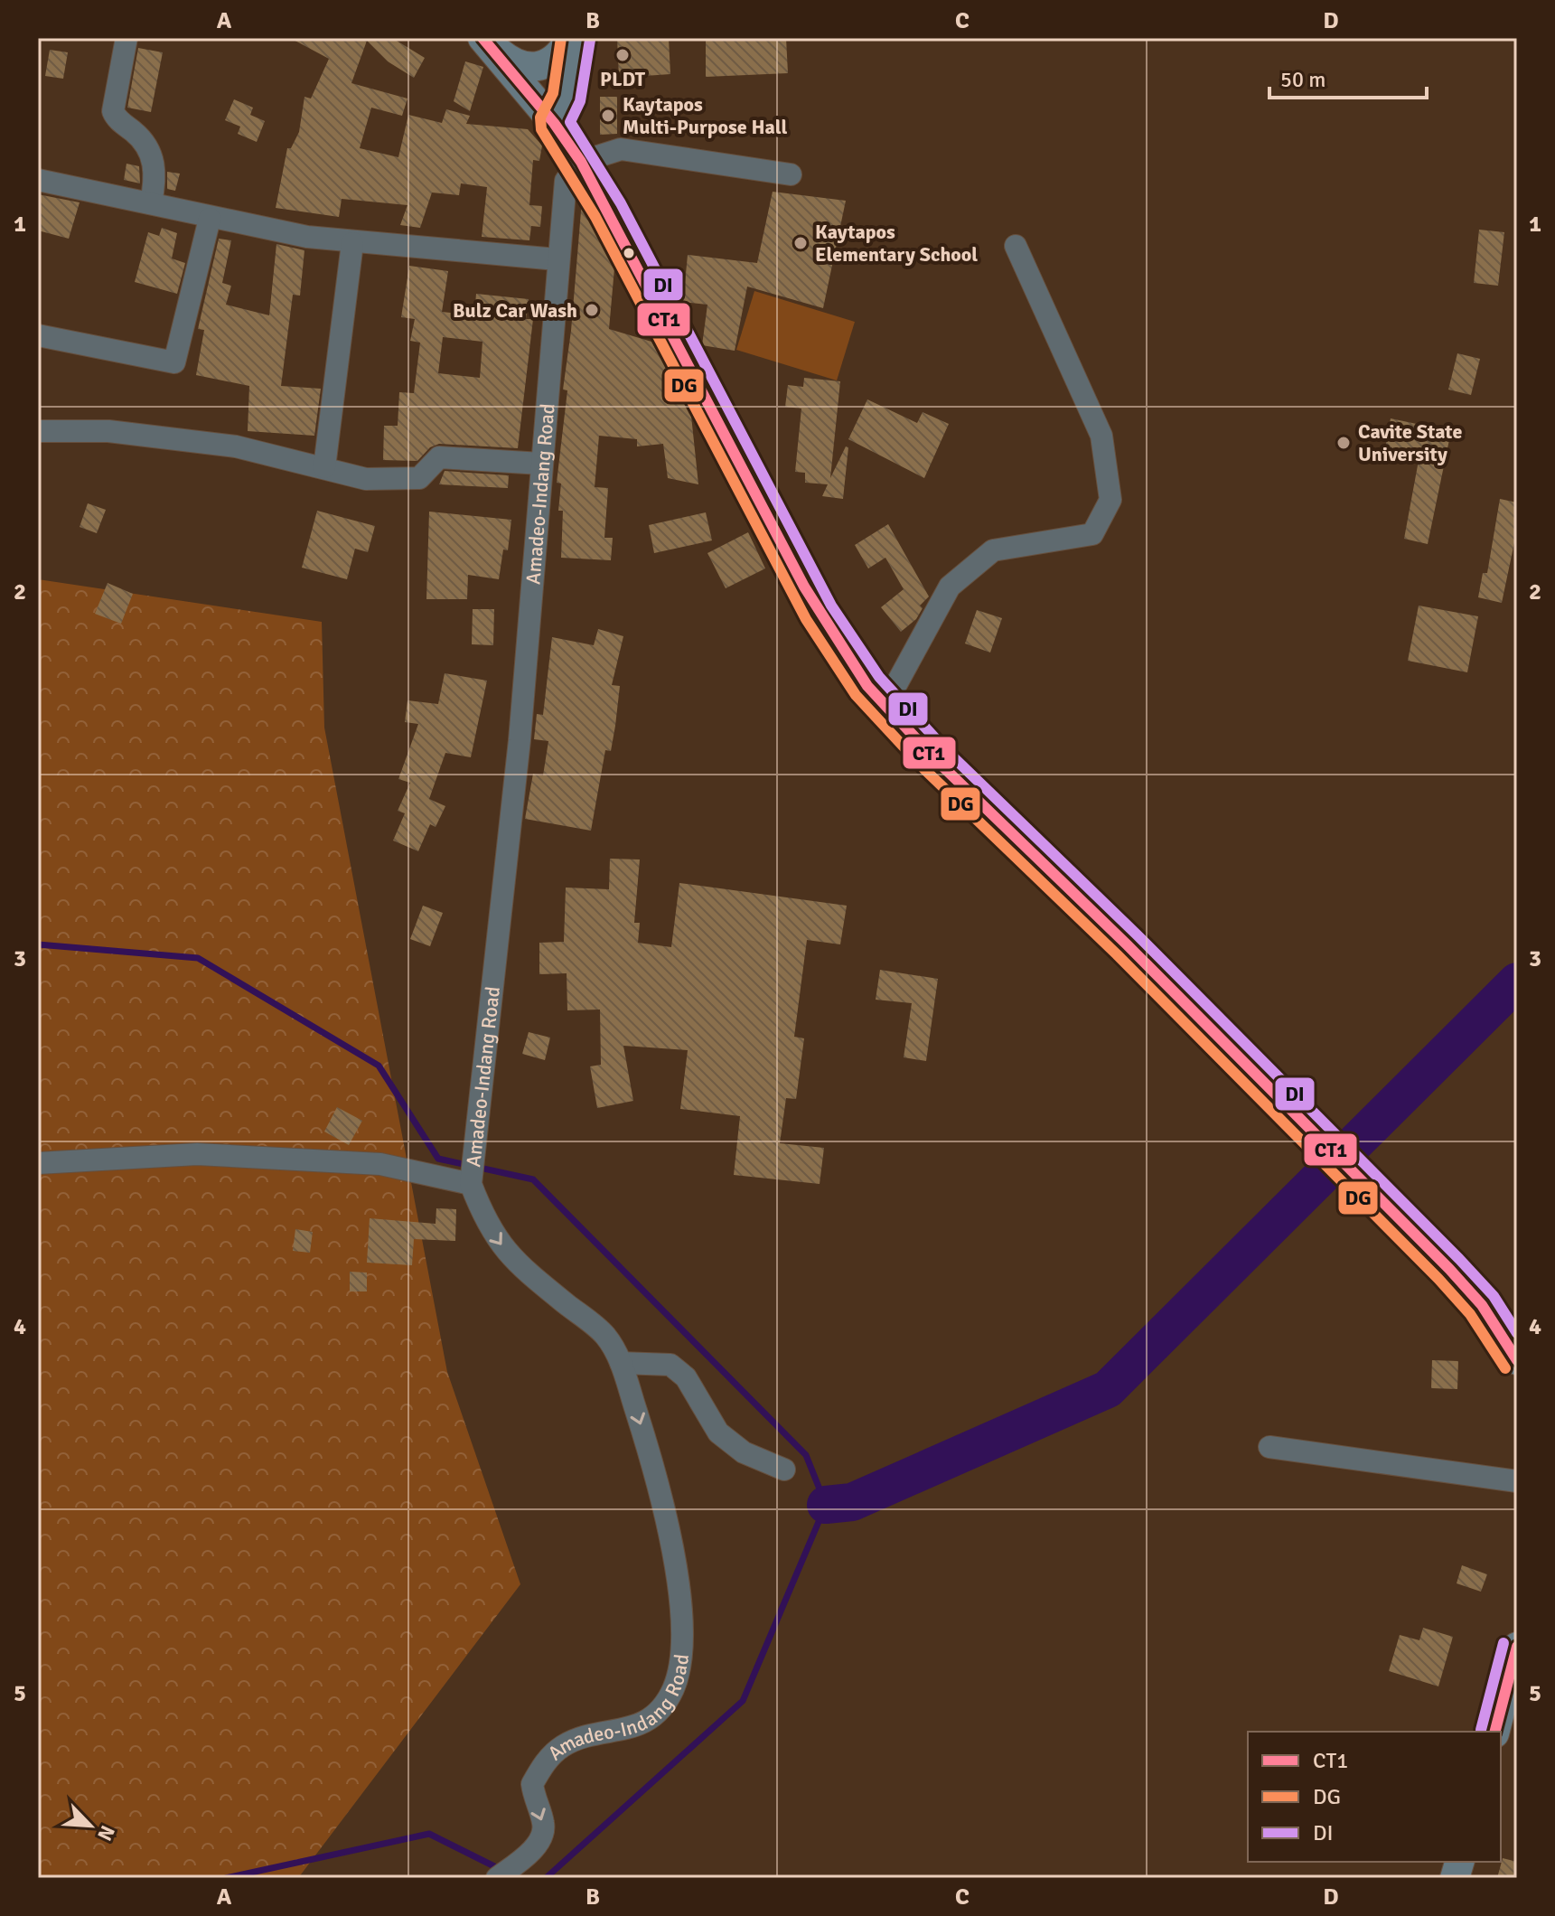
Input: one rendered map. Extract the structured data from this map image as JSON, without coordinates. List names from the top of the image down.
{
  "streets": {
    "street": ["Amadeo-Indang Road"]
  },
  "places": [
    "PLDT",
    "Kaytapos Multi-Purpose Hall",
    "Kaytapos Elementary School",
    "Bulz Car Wash",
    "Cavite State University"
  ],
  "lines": ["transit line CT1", "transit line DG", "transit line DI"],
  "legend": ["CT1", "DG", "DI"],
  "scale_bar": "50 m",
  "north": "bottom right",
  "grid": {
    "columns": [
      "A",
      "B",
      "C",
      "D"
    ],
    "rows": [
      "1",
      "2",
      "3",
      "4",
      "5"
    ]
  }
}
